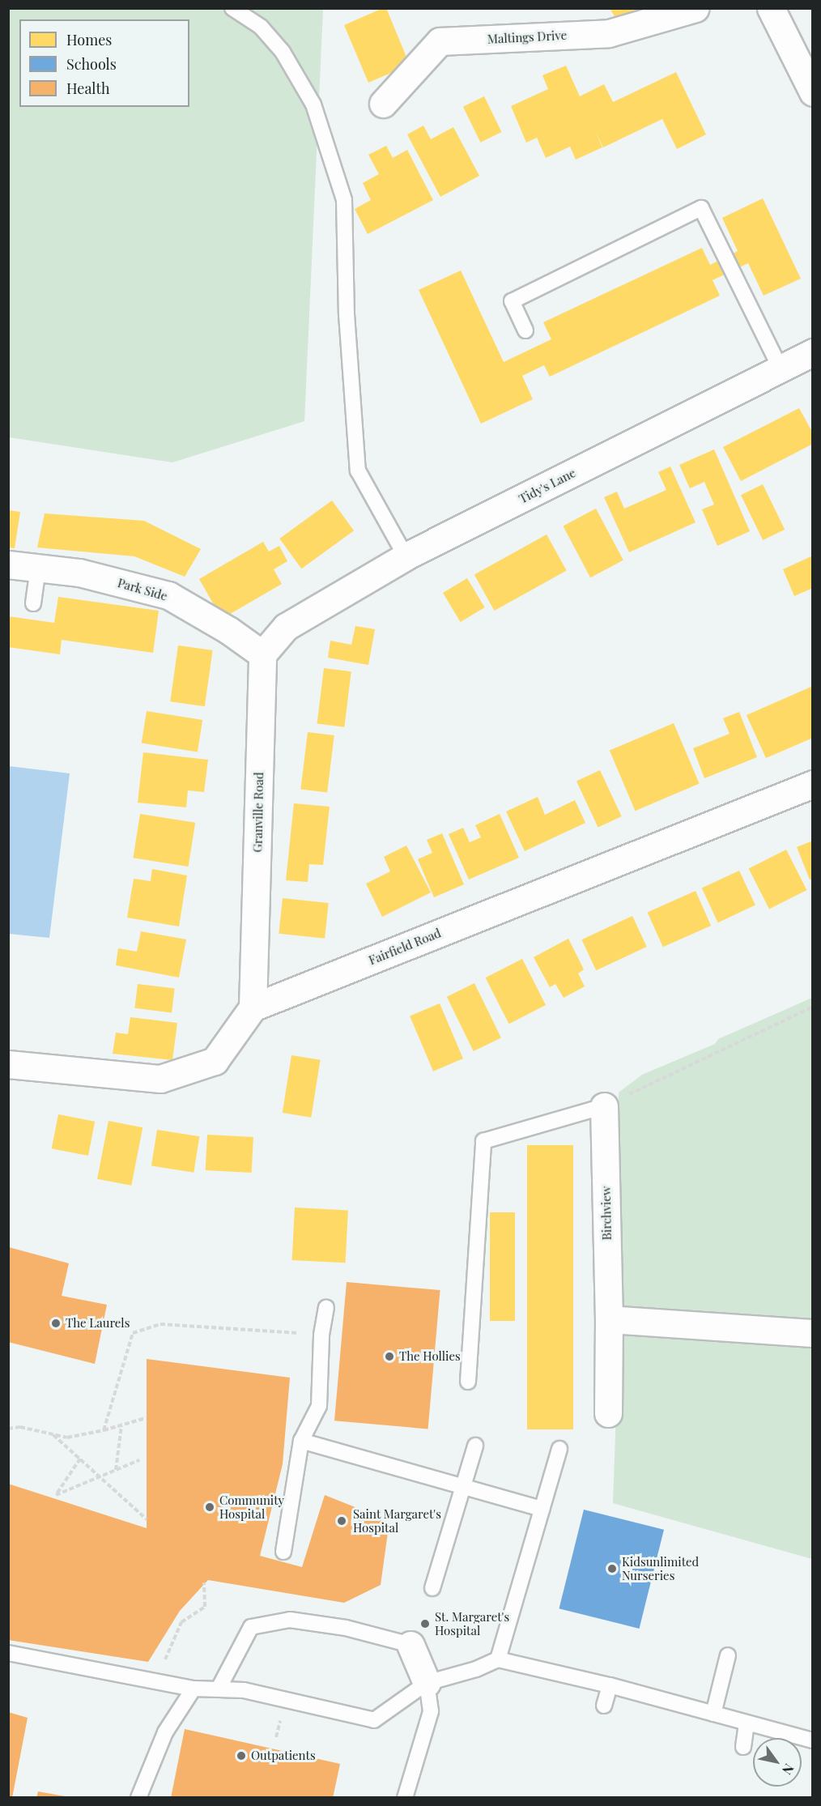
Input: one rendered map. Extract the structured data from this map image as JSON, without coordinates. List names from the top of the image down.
{
  "streets": {
    "street": [
      "Maltings Drive",
      "Tidy's Lane",
      "Park Side",
      "Granville Road",
      "Fairfield Road",
      "Birchview"
    ]
  },
  "crossings": [
    ["Tidy's Lane", "Park Side"],
    ["Tidy's Lane", "Granville Road"],
    ["Park Side", "Granville Road"],
    ["Granville Road", "Fairfield Road"]
  ],
  "places": [
    "The Laurels",
    "The Hollies",
    "Community Hospital",
    "Saint Margaret's Hospital",
    "Kidsunlimited Nurseries",
    "St. Margaret's Hospital",
    "Outpatients"
  ],
  "legend": ["Homes", "Schools", "Health"],
  "north": "bottom right"
}
